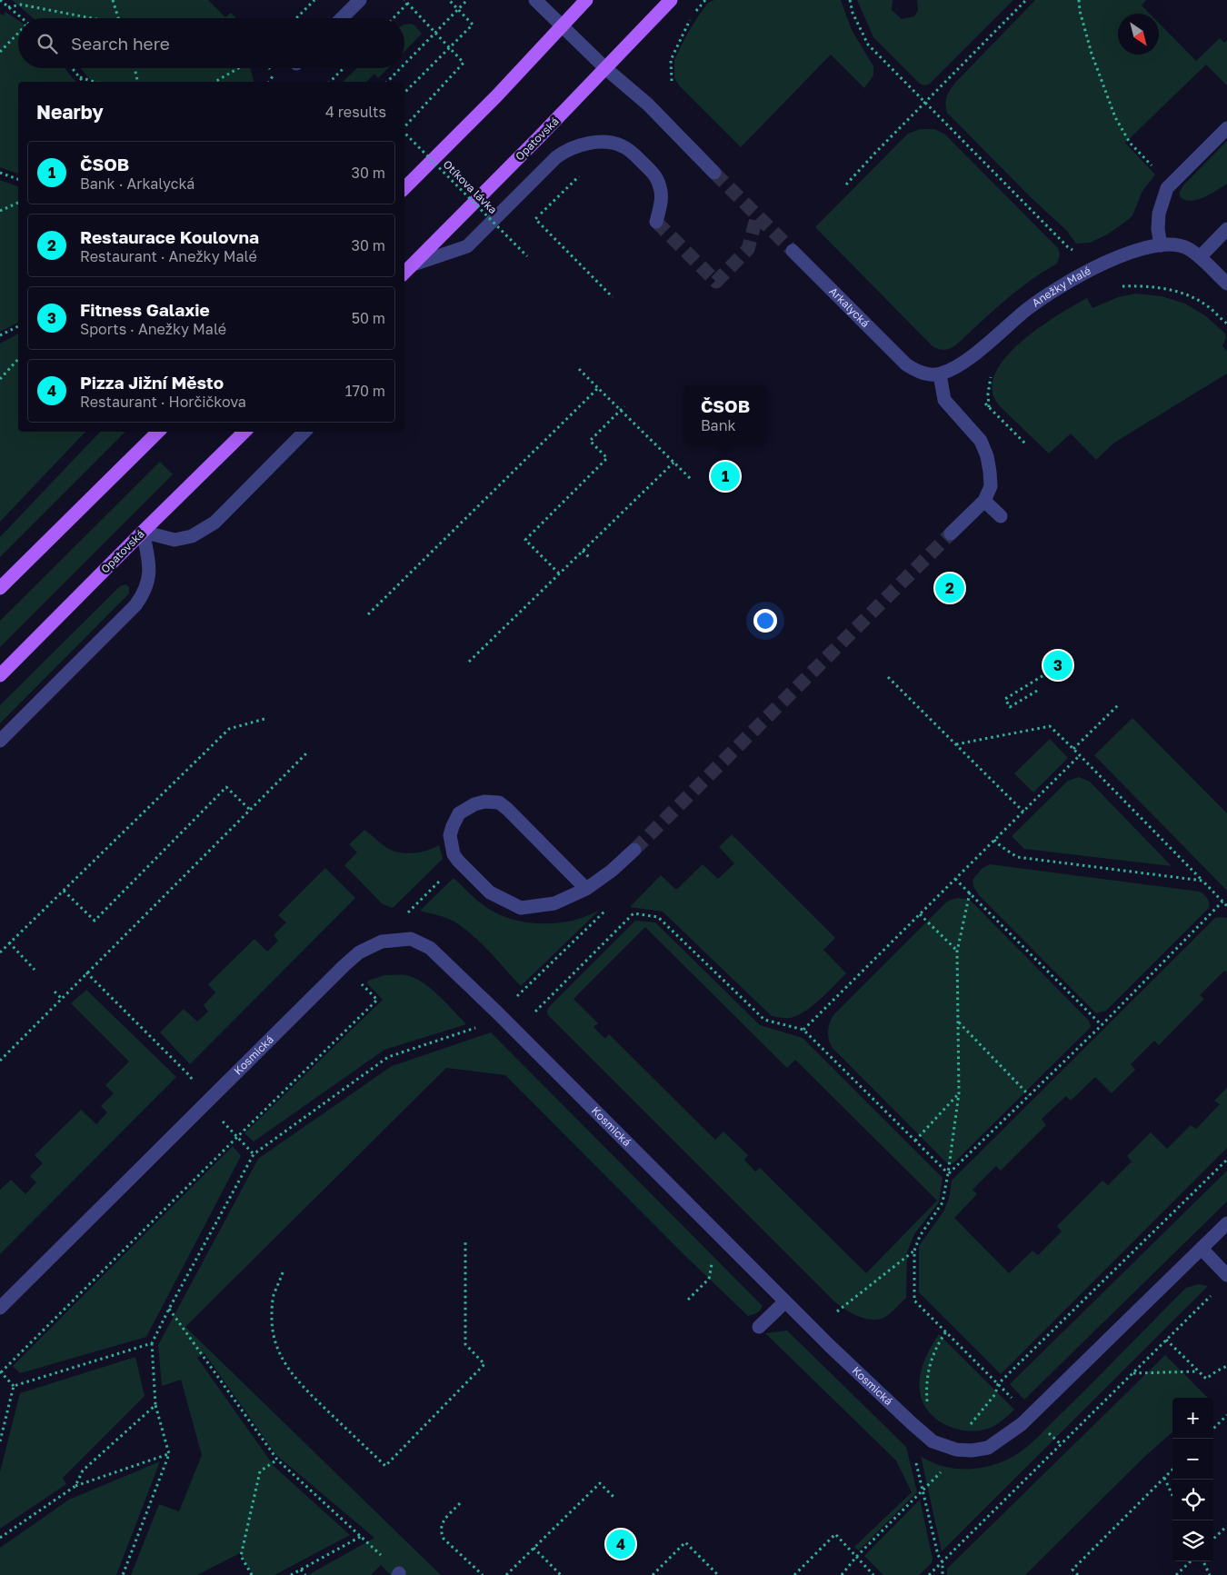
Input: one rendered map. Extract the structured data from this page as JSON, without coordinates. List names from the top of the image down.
{
  "streets": {
    "main road": ["Opatovská"],
    "street": ["Anežky Malé", "Arkalycká", "Kosmická"],
    "path": ["Otíkova lávka"]
  },
  "crossings": [
    ["Anežky Malé", "Arkalycká"]
  ],
  "north": "bottom right",
  "page": {
    "search": "Search here",
    "heading": ["Nearby", "4 results"],
    "list": [
      {
        "mark": "1",
        "name": "ČSOB",
        "note": "Bank · Arkalycká",
        "value": "30 m"
      },
      {
        "mark": "2",
        "name": "Restaurace Koulovna",
        "note": "Restaurant · Anežky Malé",
        "value": "30 m"
      },
      {
        "mark": "3",
        "name": "Fitness Galaxie",
        "note": "Sports · Anežky Malé",
        "value": "50 m"
      },
      {
        "mark": "4",
        "name": "Pizza Jižní Město",
        "note": "Restaurant · Horčičkova",
        "value": "170 m"
      }
    ],
    "popup": ["ČSOB", "Bank"],
    "pins": [
      "1",
      "2",
      "3",
      "4"
    ],
    "map_buttons": ["+", "−"]
  }
}
